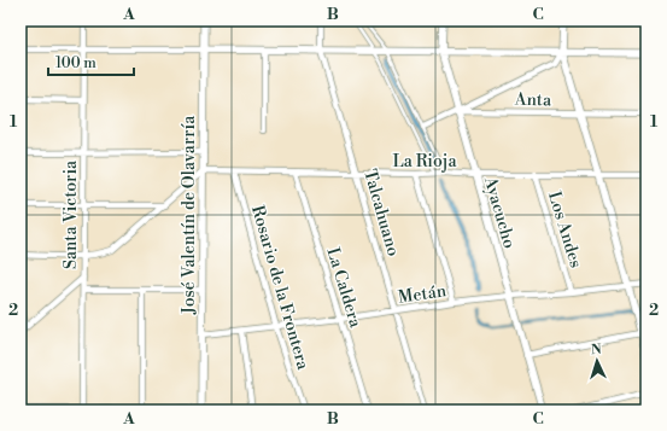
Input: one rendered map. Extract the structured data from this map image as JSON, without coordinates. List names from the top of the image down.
{
  "streets": {
    "street": [
      "Anta",
      "La Rioja",
      "Talcahuano",
      "Ayacucho",
      "Santa Victoria",
      "José Valentín de Olavarría",
      "Los Andes",
      "Rosario de la Frontera",
      "La Caldera",
      "Metán"
    ]
  },
  "crossings": [
    ["Anta", "Ayacucho"],
    ["La Rioja", "Talcahuano"],
    ["La Rioja", "Ayacucho"],
    ["La Rioja", "José Valentín de Olavarría"],
    ["La Rioja", "Los Andes"],
    ["La Rioja", "Rosario de la Frontera"],
    ["La Rioja", "La Caldera"],
    ["Talcahuano", "Metán"],
    ["Ayacucho", "Metán"],
    ["José Valentín de Olavarría", "Metán"],
    ["Los Andes", "Metán"],
    ["Rosario de la Frontera", "Metán"],
    ["La Caldera", "Metán"]
  ],
  "scale_bar": "100 m",
  "north": "top",
  "grid": {
    "columns": ["A", "B", "C"],
    "rows": ["1", "2"]
  }
}
